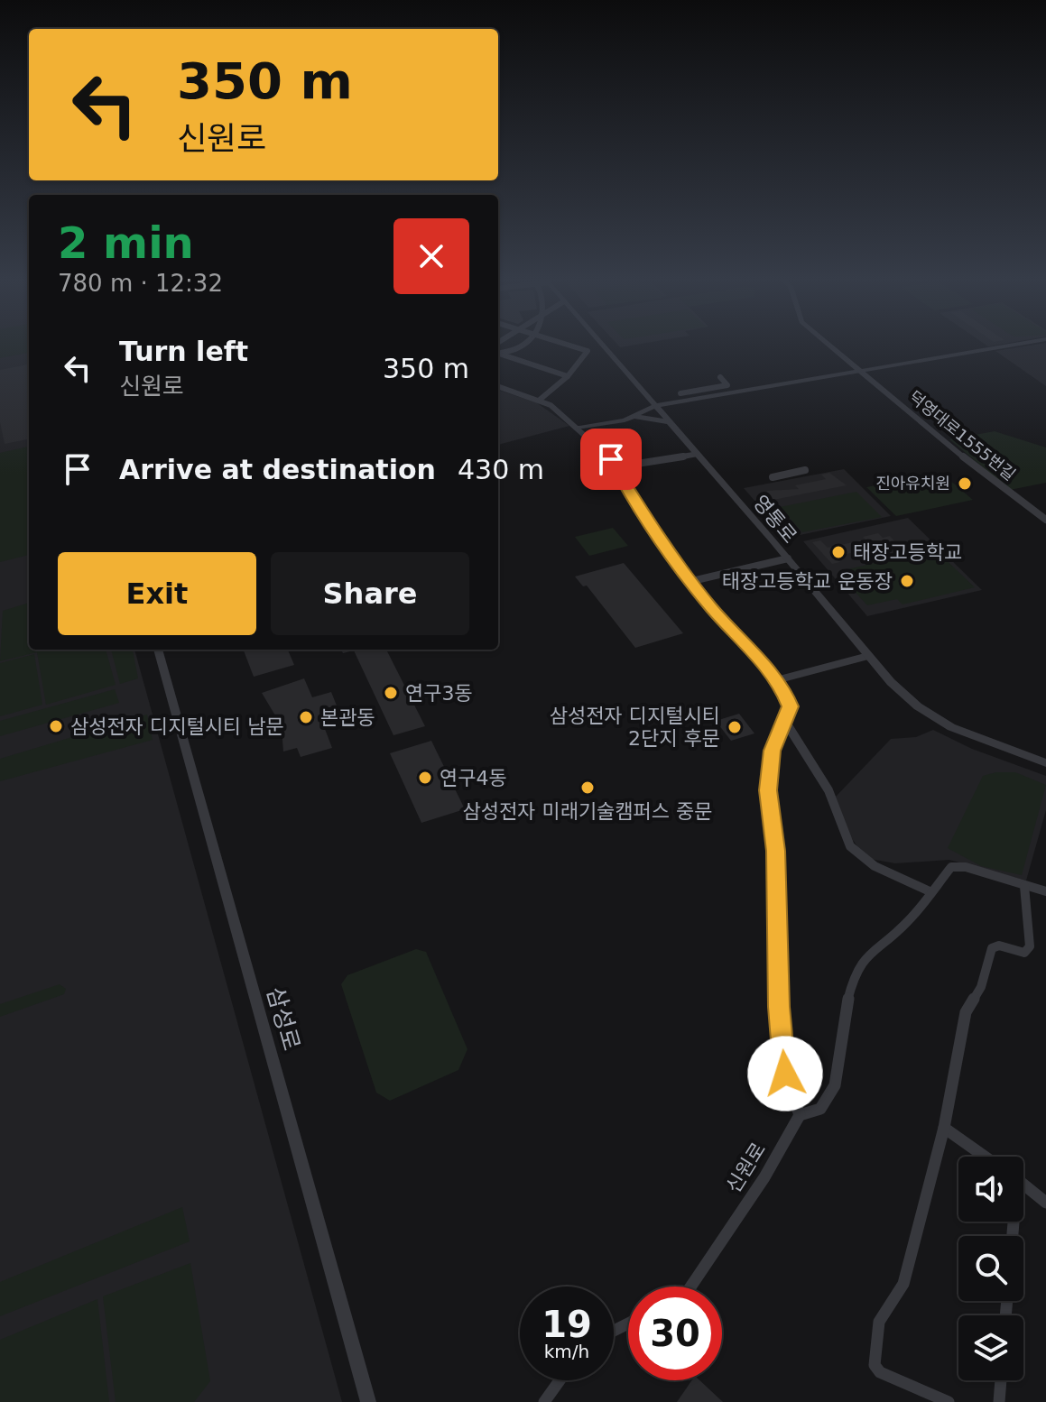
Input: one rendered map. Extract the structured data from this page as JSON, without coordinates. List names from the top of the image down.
{
  "streets": {
    "street": [
      "덕영대로1555번길",
      "영통로",
      "삼성로",
      "신원로"
    ]
  },
  "places": [
    "진아유치원",
    "태장고등학교",
    "태장고등학교 운동장",
    "연구3동",
    "본관동",
    "삼성전자 디지털시티 남문",
    "삼성전자 디지털시티 2단지 후문",
    "연구4동",
    "삼성전자 미래기술캠퍼스 중문"
  ],
  "page": {
    "turn": ["350 m", "신원로"],
    "heading": ["2 min", "780 m · 12:32"],
    "list": [
      {
        "name": "Turn left",
        "note": "신원로",
        "value": "350 m"
      },
      {
        "name": "Arrive at destination",
        "value": "430 m"
      }
    ],
    "buttons": ["Exit", "Share"],
    "speed": "19 km/h",
    "limit": "30"
  }
}
